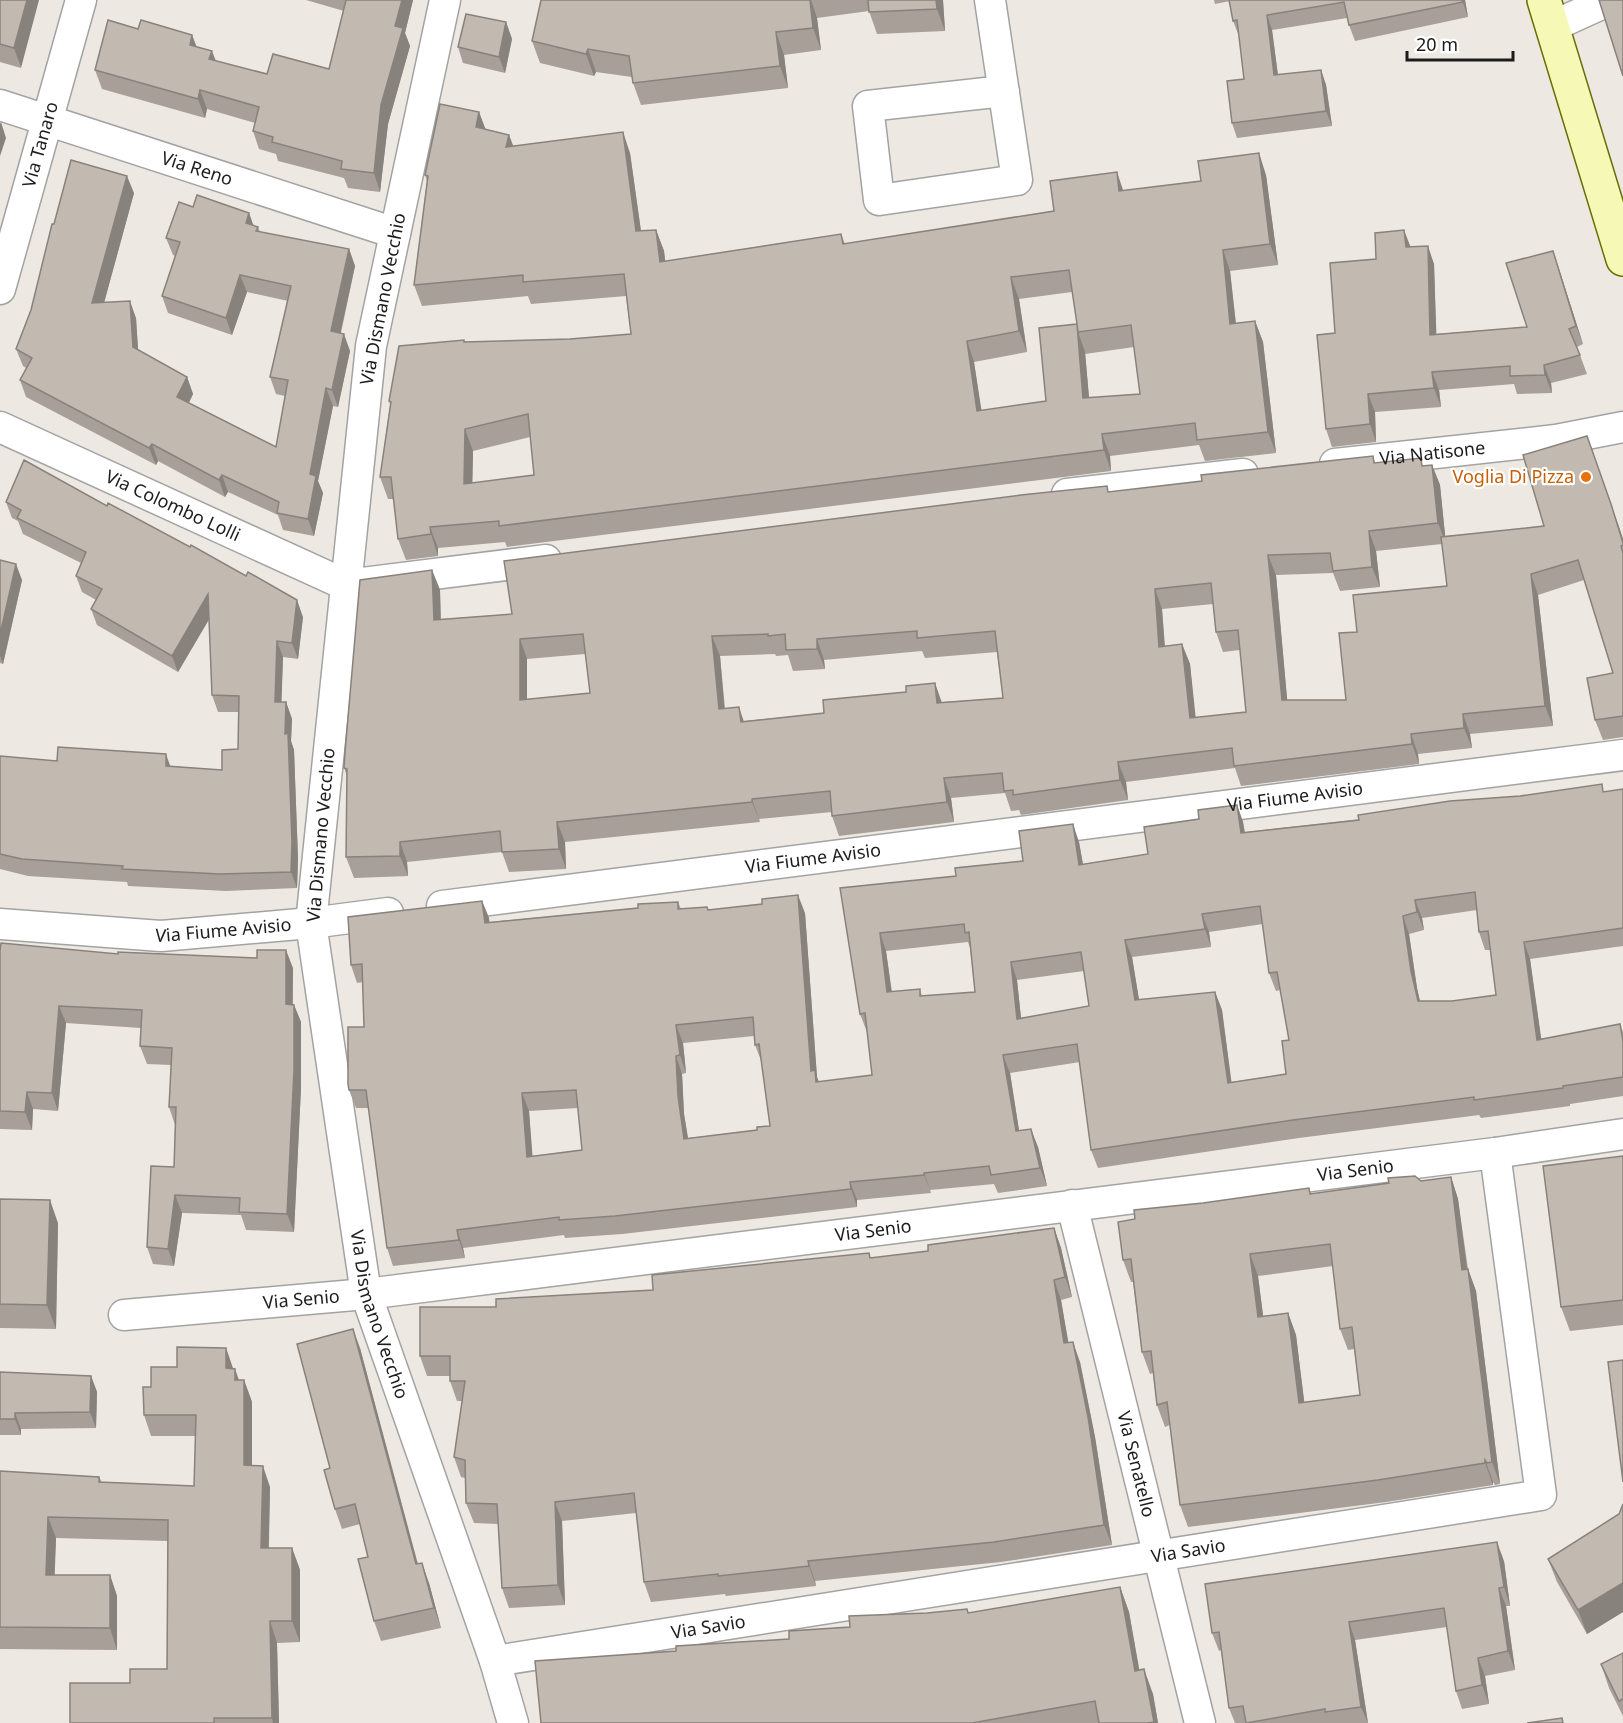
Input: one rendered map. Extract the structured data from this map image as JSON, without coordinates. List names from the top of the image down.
{
  "streets": {
    "street": [
      "Via Tanaro",
      "Via Reno",
      "Via Dismano Vecchio",
      "Via Natisone",
      "Via Colombo Lolli",
      "Via Fiume Avisio",
      "Via Senio",
      "Via Senatello",
      "Via Savio"
    ]
  },
  "crossings": [
    ["Via Tanaro", "Via Reno"],
    ["Via Reno", "Via Dismano Vecchio"],
    ["Via Dismano Vecchio", "Via Colombo Lolli"],
    ["Via Dismano Vecchio", "Via Fiume Avisio"],
    ["Via Dismano Vecchio", "Via Senio"],
    ["Via Dismano Vecchio", "Via Savio"],
    ["Via Senio", "Via Senatello"],
    ["Via Senio", "Via Savio"],
    ["Via Senatello", "Via Savio"]
  ],
  "places": ["Voglia Di Pizza"],
  "scale_bar": "20 m"
}
